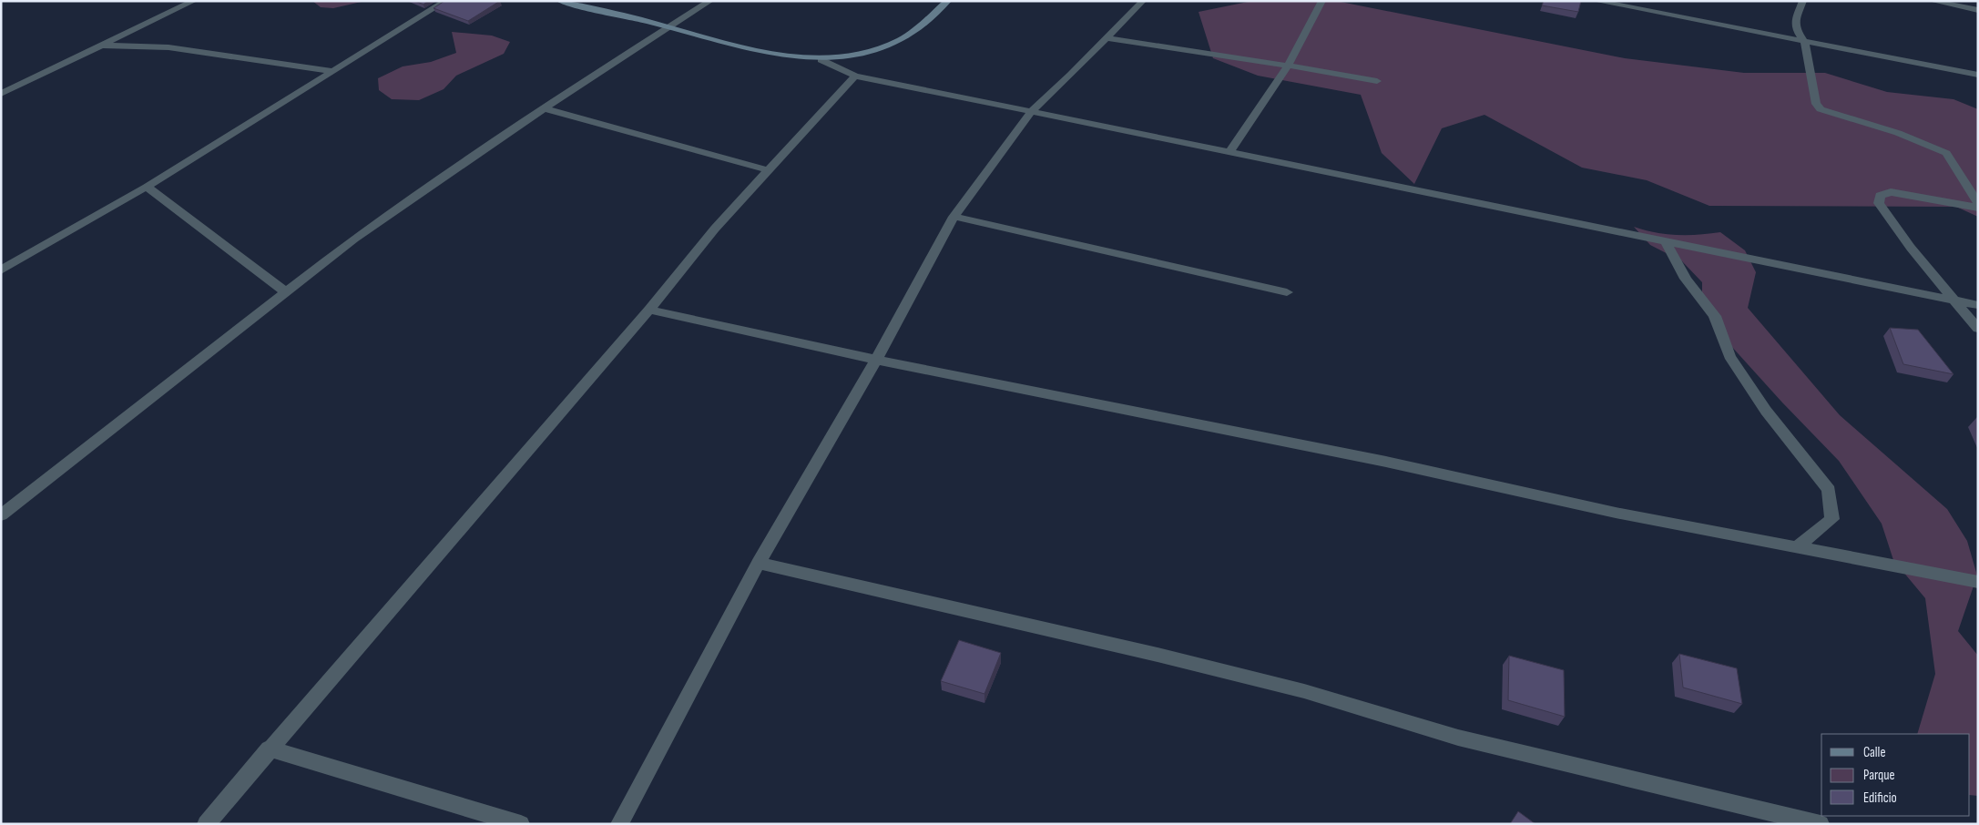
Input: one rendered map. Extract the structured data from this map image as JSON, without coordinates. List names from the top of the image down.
{
  "legend": ["Calle", "Parque", "Edificio"]
}
